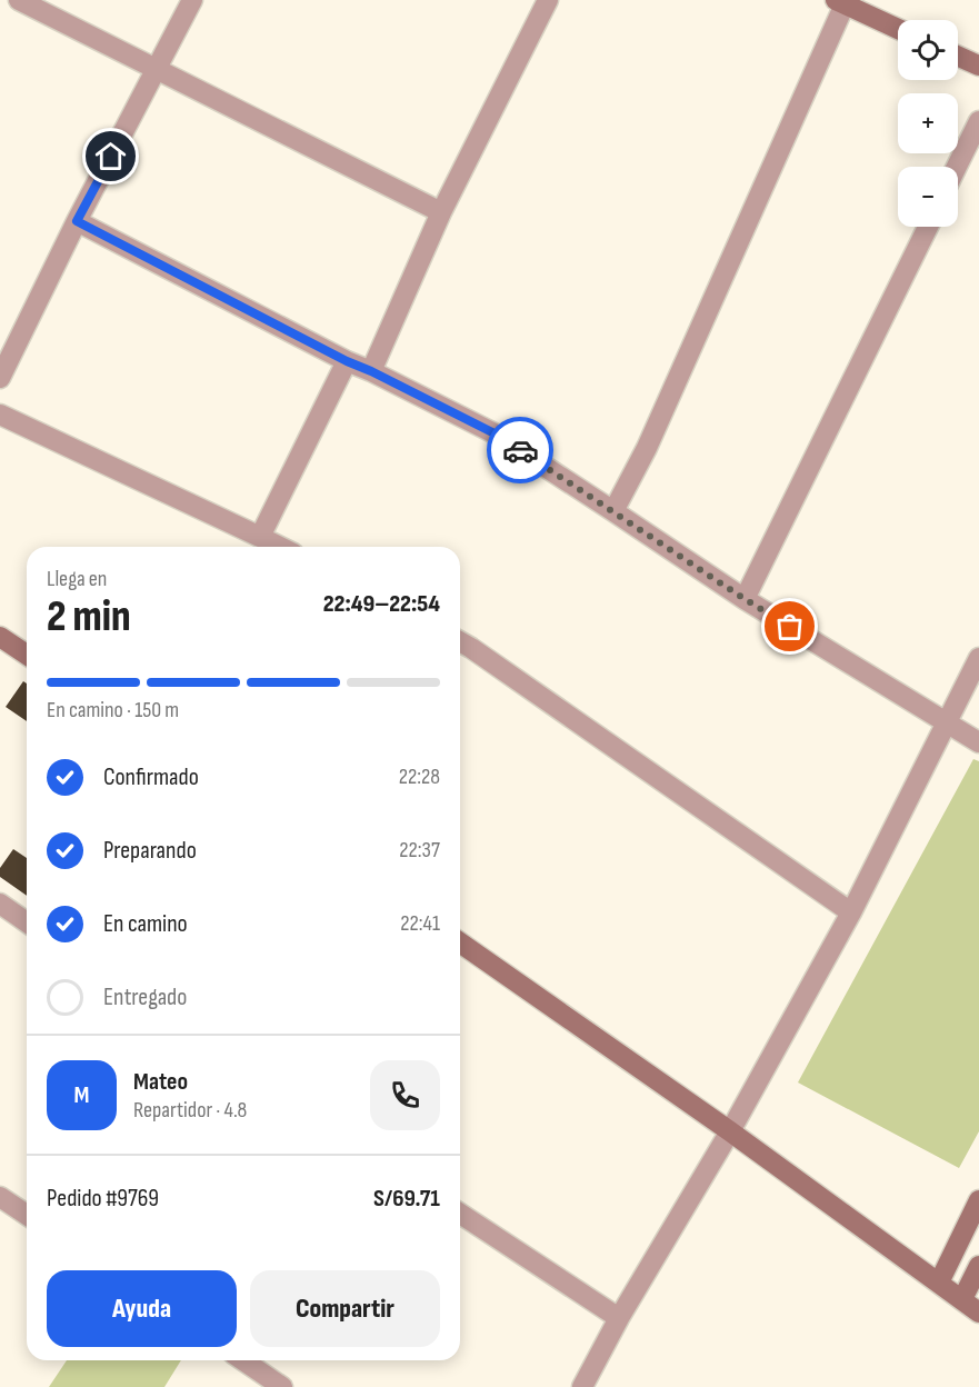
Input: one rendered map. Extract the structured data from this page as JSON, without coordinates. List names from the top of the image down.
{
  "page": {
    "map_buttons": ["+", "−"],
    "heading": ["2 min", "Llega en", "22:49–22:54"],
    "panel": [
      "Mateo",
      "Repartidor · 4.8",
      "Pedido #9769",
      "S/69.71"
    ],
    "bar": "En camino · 150 m",
    "list": [
      ["Confirmado", "22:28"],
      ["Preparando", "22:37"],
      ["En camino", "22:41"],
      "Entregado"
    ],
    "round": "M",
    "buttons": ["Ayuda", "Compartir"]
  }
}
